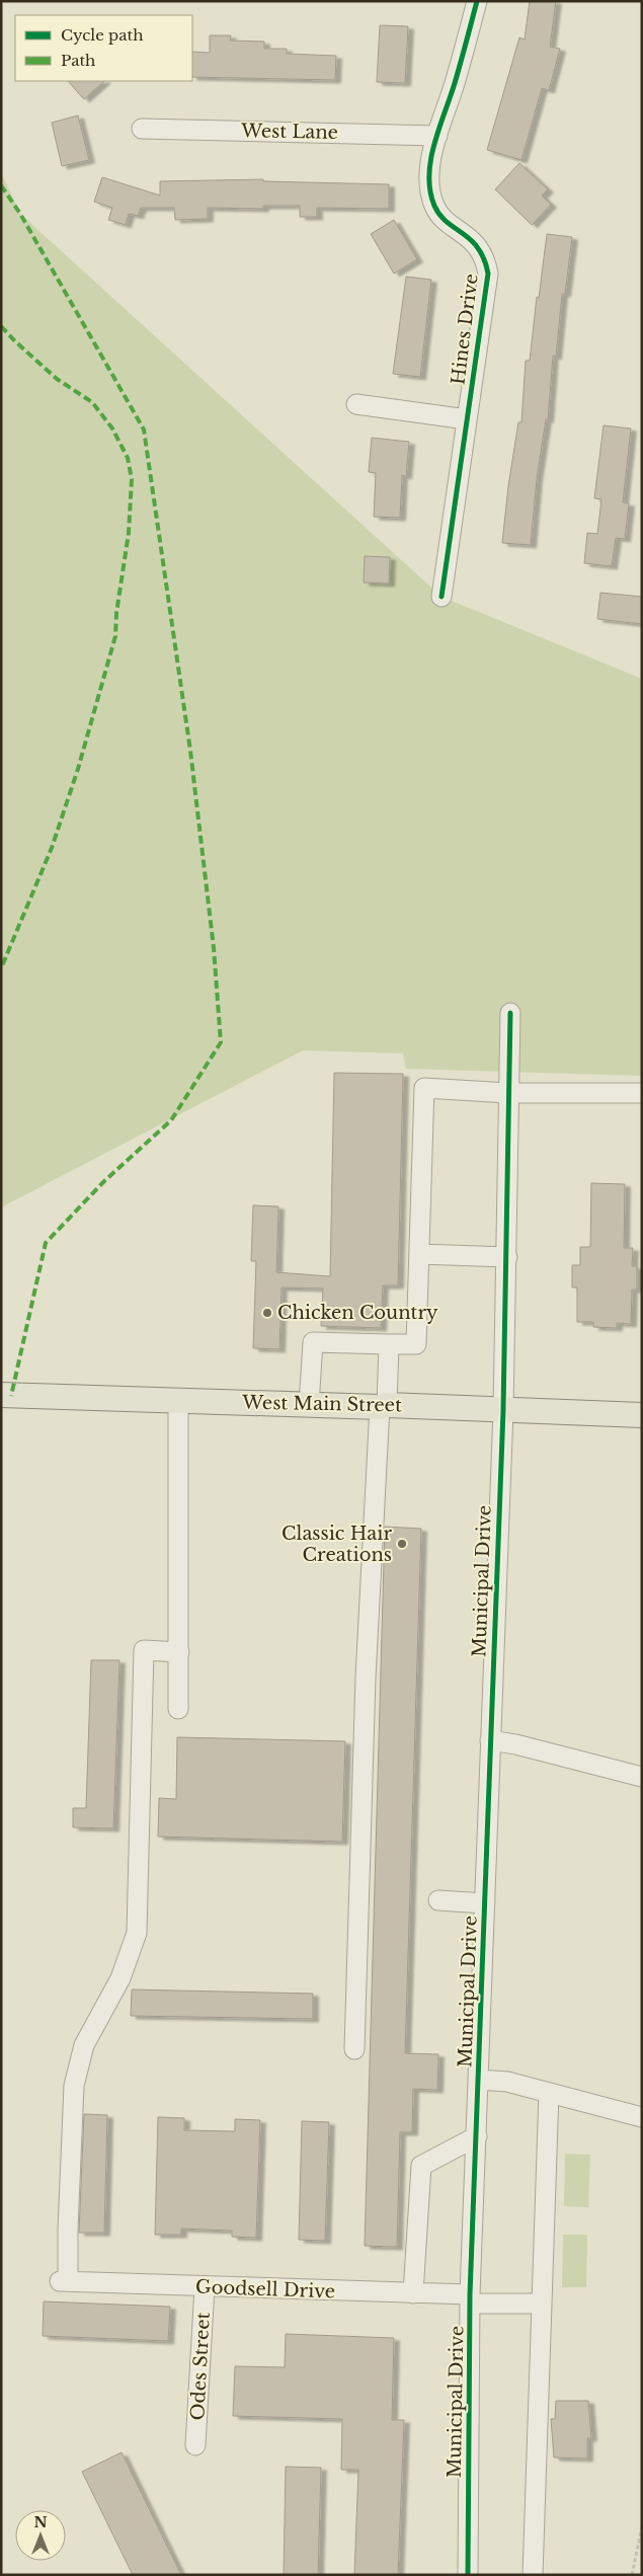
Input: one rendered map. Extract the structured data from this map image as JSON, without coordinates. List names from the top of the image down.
{
  "streets": {
    "main road": ["West Main Street"],
    "street": [
      "West Lane",
      "Hines Drive",
      "Municipal Drive",
      "Goodsell Drive",
      "Odes Street"
    ]
  },
  "crossings": [
    ["West Lane", "Hines Drive"],
    ["West Main Street", "Municipal Drive"],
    ["Municipal Drive", "Goodsell Drive"],
    ["Goodsell Drive", "Odes Street"]
  ],
  "places": ["Chicken Country", "Classic Hair Creations"],
  "legend": ["Cycle path", "Path"],
  "north": "top"
}
